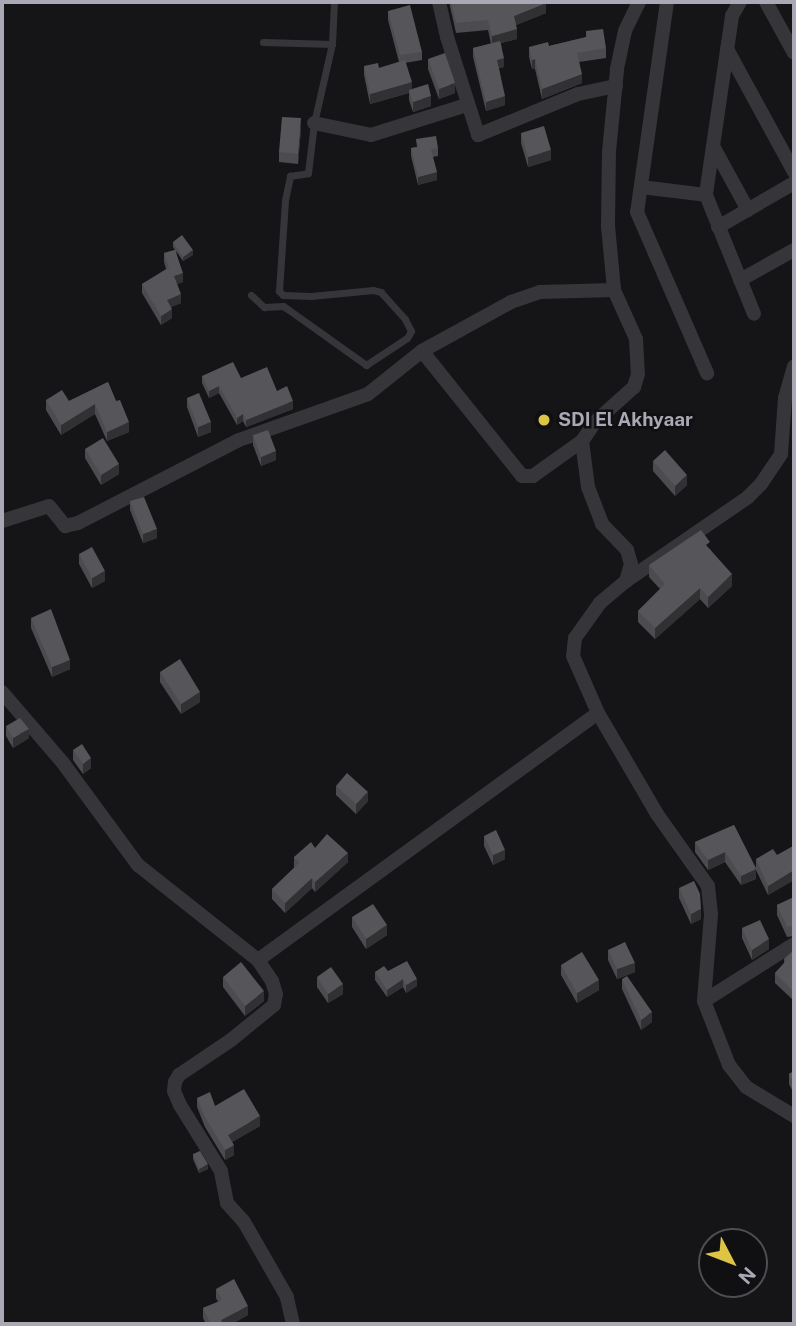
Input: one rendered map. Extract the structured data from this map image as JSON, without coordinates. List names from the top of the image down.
{
  "places": ["SDI El Akhyaar"],
  "north": "bottom right"
}
